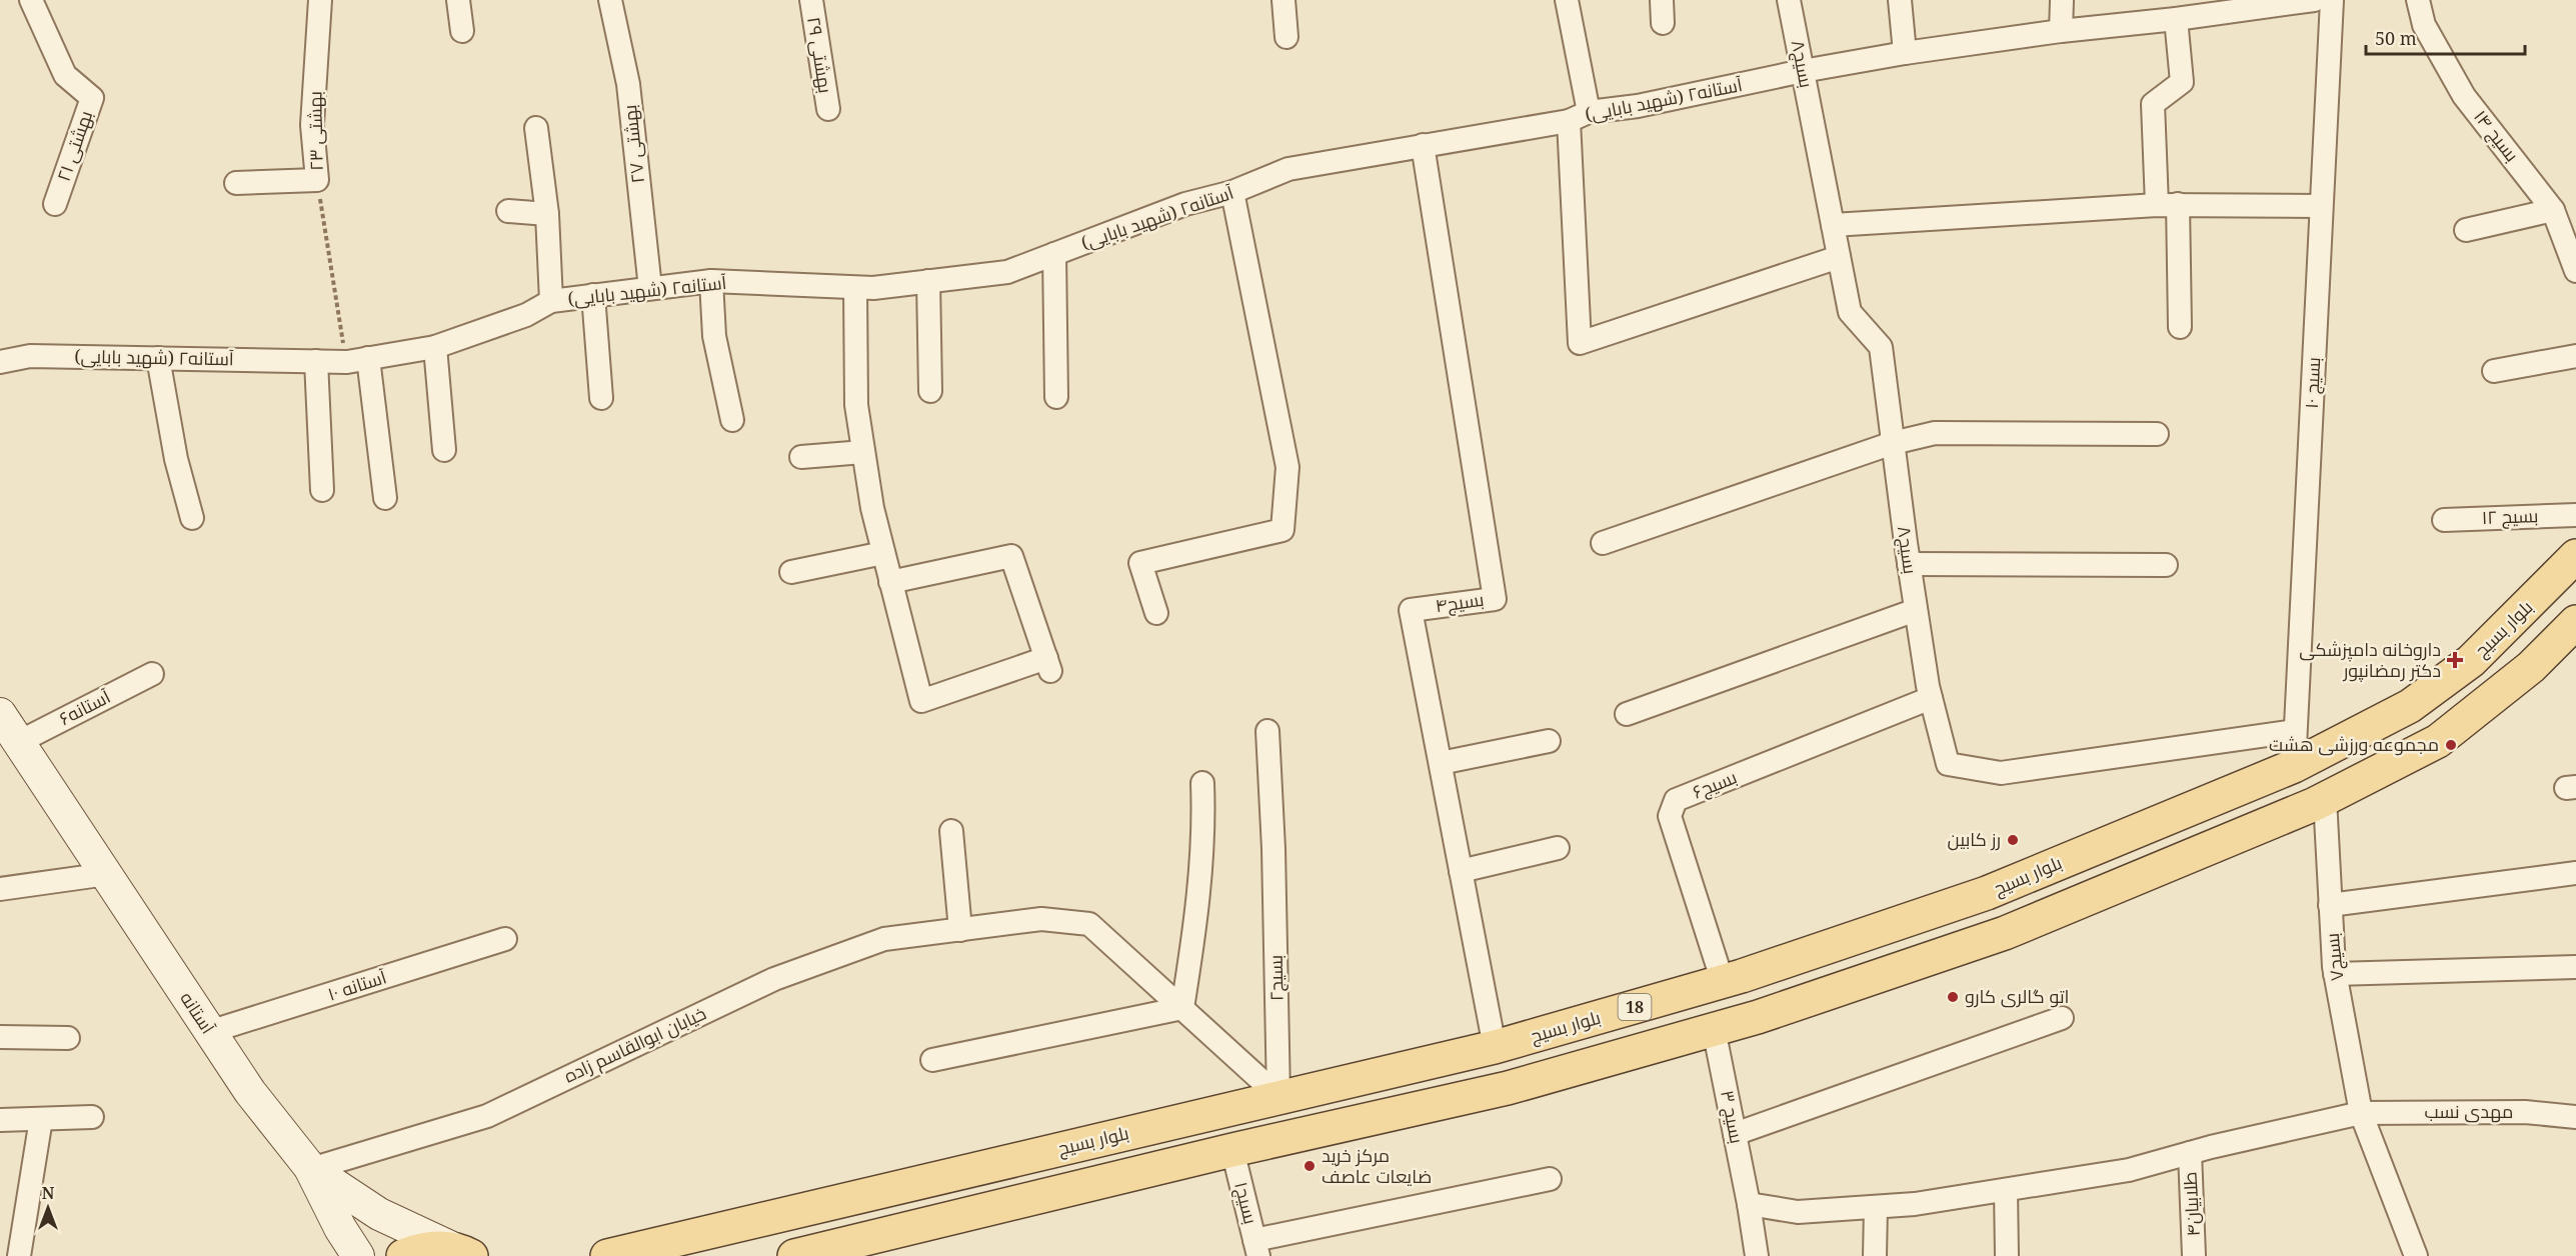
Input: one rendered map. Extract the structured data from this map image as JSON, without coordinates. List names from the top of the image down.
{
  "streets": {
    "main road": ["بلوار بسیج", "18", "آستانه"],
    "street": [
      "بهشتی ۲۹",
      "بسیج۸",
      "آستانه۲ (شهید بابایی)",
      "بهشتی ۲۳",
      "بسیج ۱۴",
      "بهشتی ۲۷",
      "بهشتی ۲۱",
      "بسیج ۱۰",
      "بسیج ۱۲",
      "بسیج۴",
      "آستانه۶",
      "بسیج۶",
      "بسیج۷",
      "بسیج۲",
      "آستانه ۱۰",
      "خیابان ابوالقاسم زاده",
      "مهدی نسب",
      "بسیج ۳",
      "بسیج۱",
      "طلابیان۴"
    ]
  },
  "crossings": [
    ["بسیج۸", "آستانه۲ (شهید بابایی)"],
    ["بسیج۸", "بسیج ۱۰"],
    ["بسیج۸", "بسیج۶"],
    ["آستانه۲ (شهید بابایی)", "بهشتی ۲۷"],
    ["آستانه۲ (شهید بابایی)", "بسیج۴"],
    ["بسیج ۱۰", "بلوار بسیج"],
    ["بسیج۴", "بلوار بسیج"],
    ["بلوار بسیج", "بسیج۶"],
    ["بلوار بسیج", "بسیج۲"],
    ["آستانه۶", "آستانه"],
    ["بسیج۷", "18"],
    ["بسیج۷", "مهدی نسب"],
    ["آستانه ۱۰", "آستانه"],
    ["18", "بسیج ۳"],
    ["18", "بسیج۱"],
    ["آستانه", "خیابان ابوالقاسم زاده"],
    ["مهدی نسب", "بسیج ۳"],
    ["مهدی نسب", "طلابیان۴"]
  ],
  "places": {
    "health": ["داروخانه دامپزشکی دکتر رمضانپور"],
    "other": [
      "مجموعه ورزشی هشت",
      "رز کابین",
      "اتو گالری کارو",
      "مرکز خرید ضایعات عاصف"
    ]
  },
  "scale_bar": "50 m",
  "north": "top"
}
